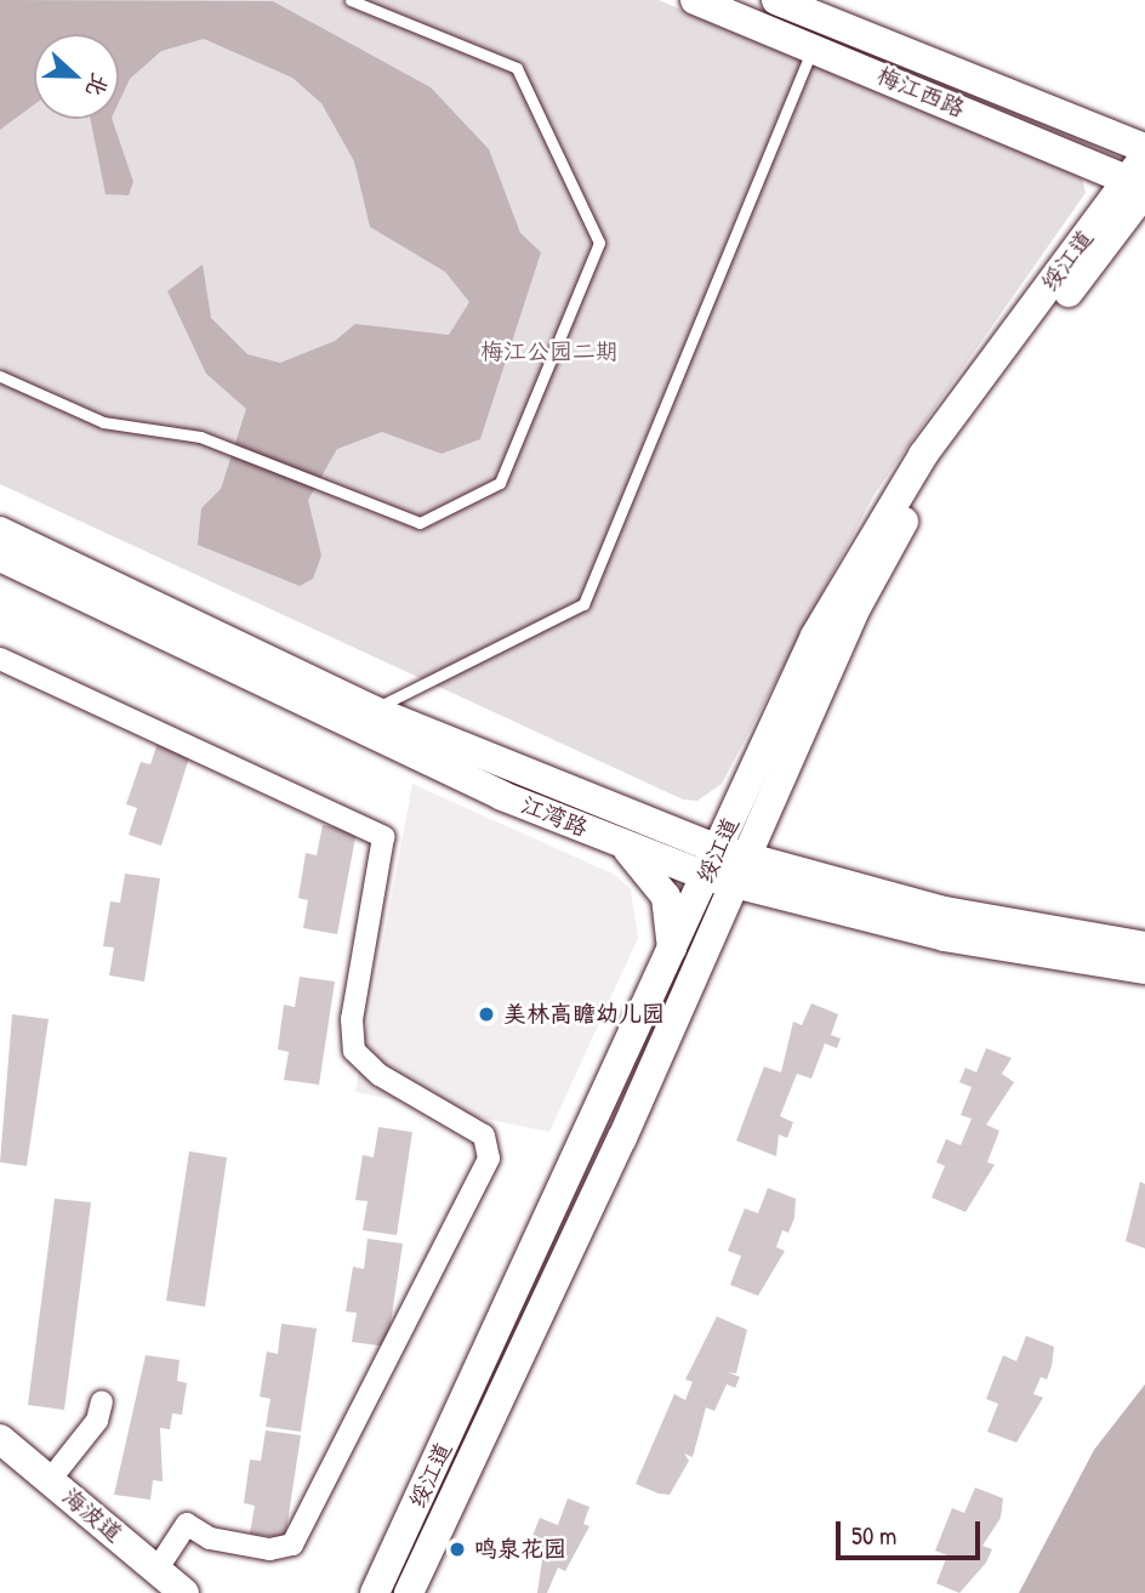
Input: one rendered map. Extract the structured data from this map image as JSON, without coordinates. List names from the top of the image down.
{
  "streets": {
    "main road": [
      "梅江西路",
      "绥江道",
      "江湾路",
      "海波道"
    ]
  },
  "crossings": [
    ["梅江西路", "绥江道"],
    ["绥江道", "江湾路"]
  ],
  "parks": ["梅江公园二期"],
  "places": ["美林高瞻幼儿园", "鸣泉花园"],
  "scale_bar": "50 m",
  "north": "right"
}
